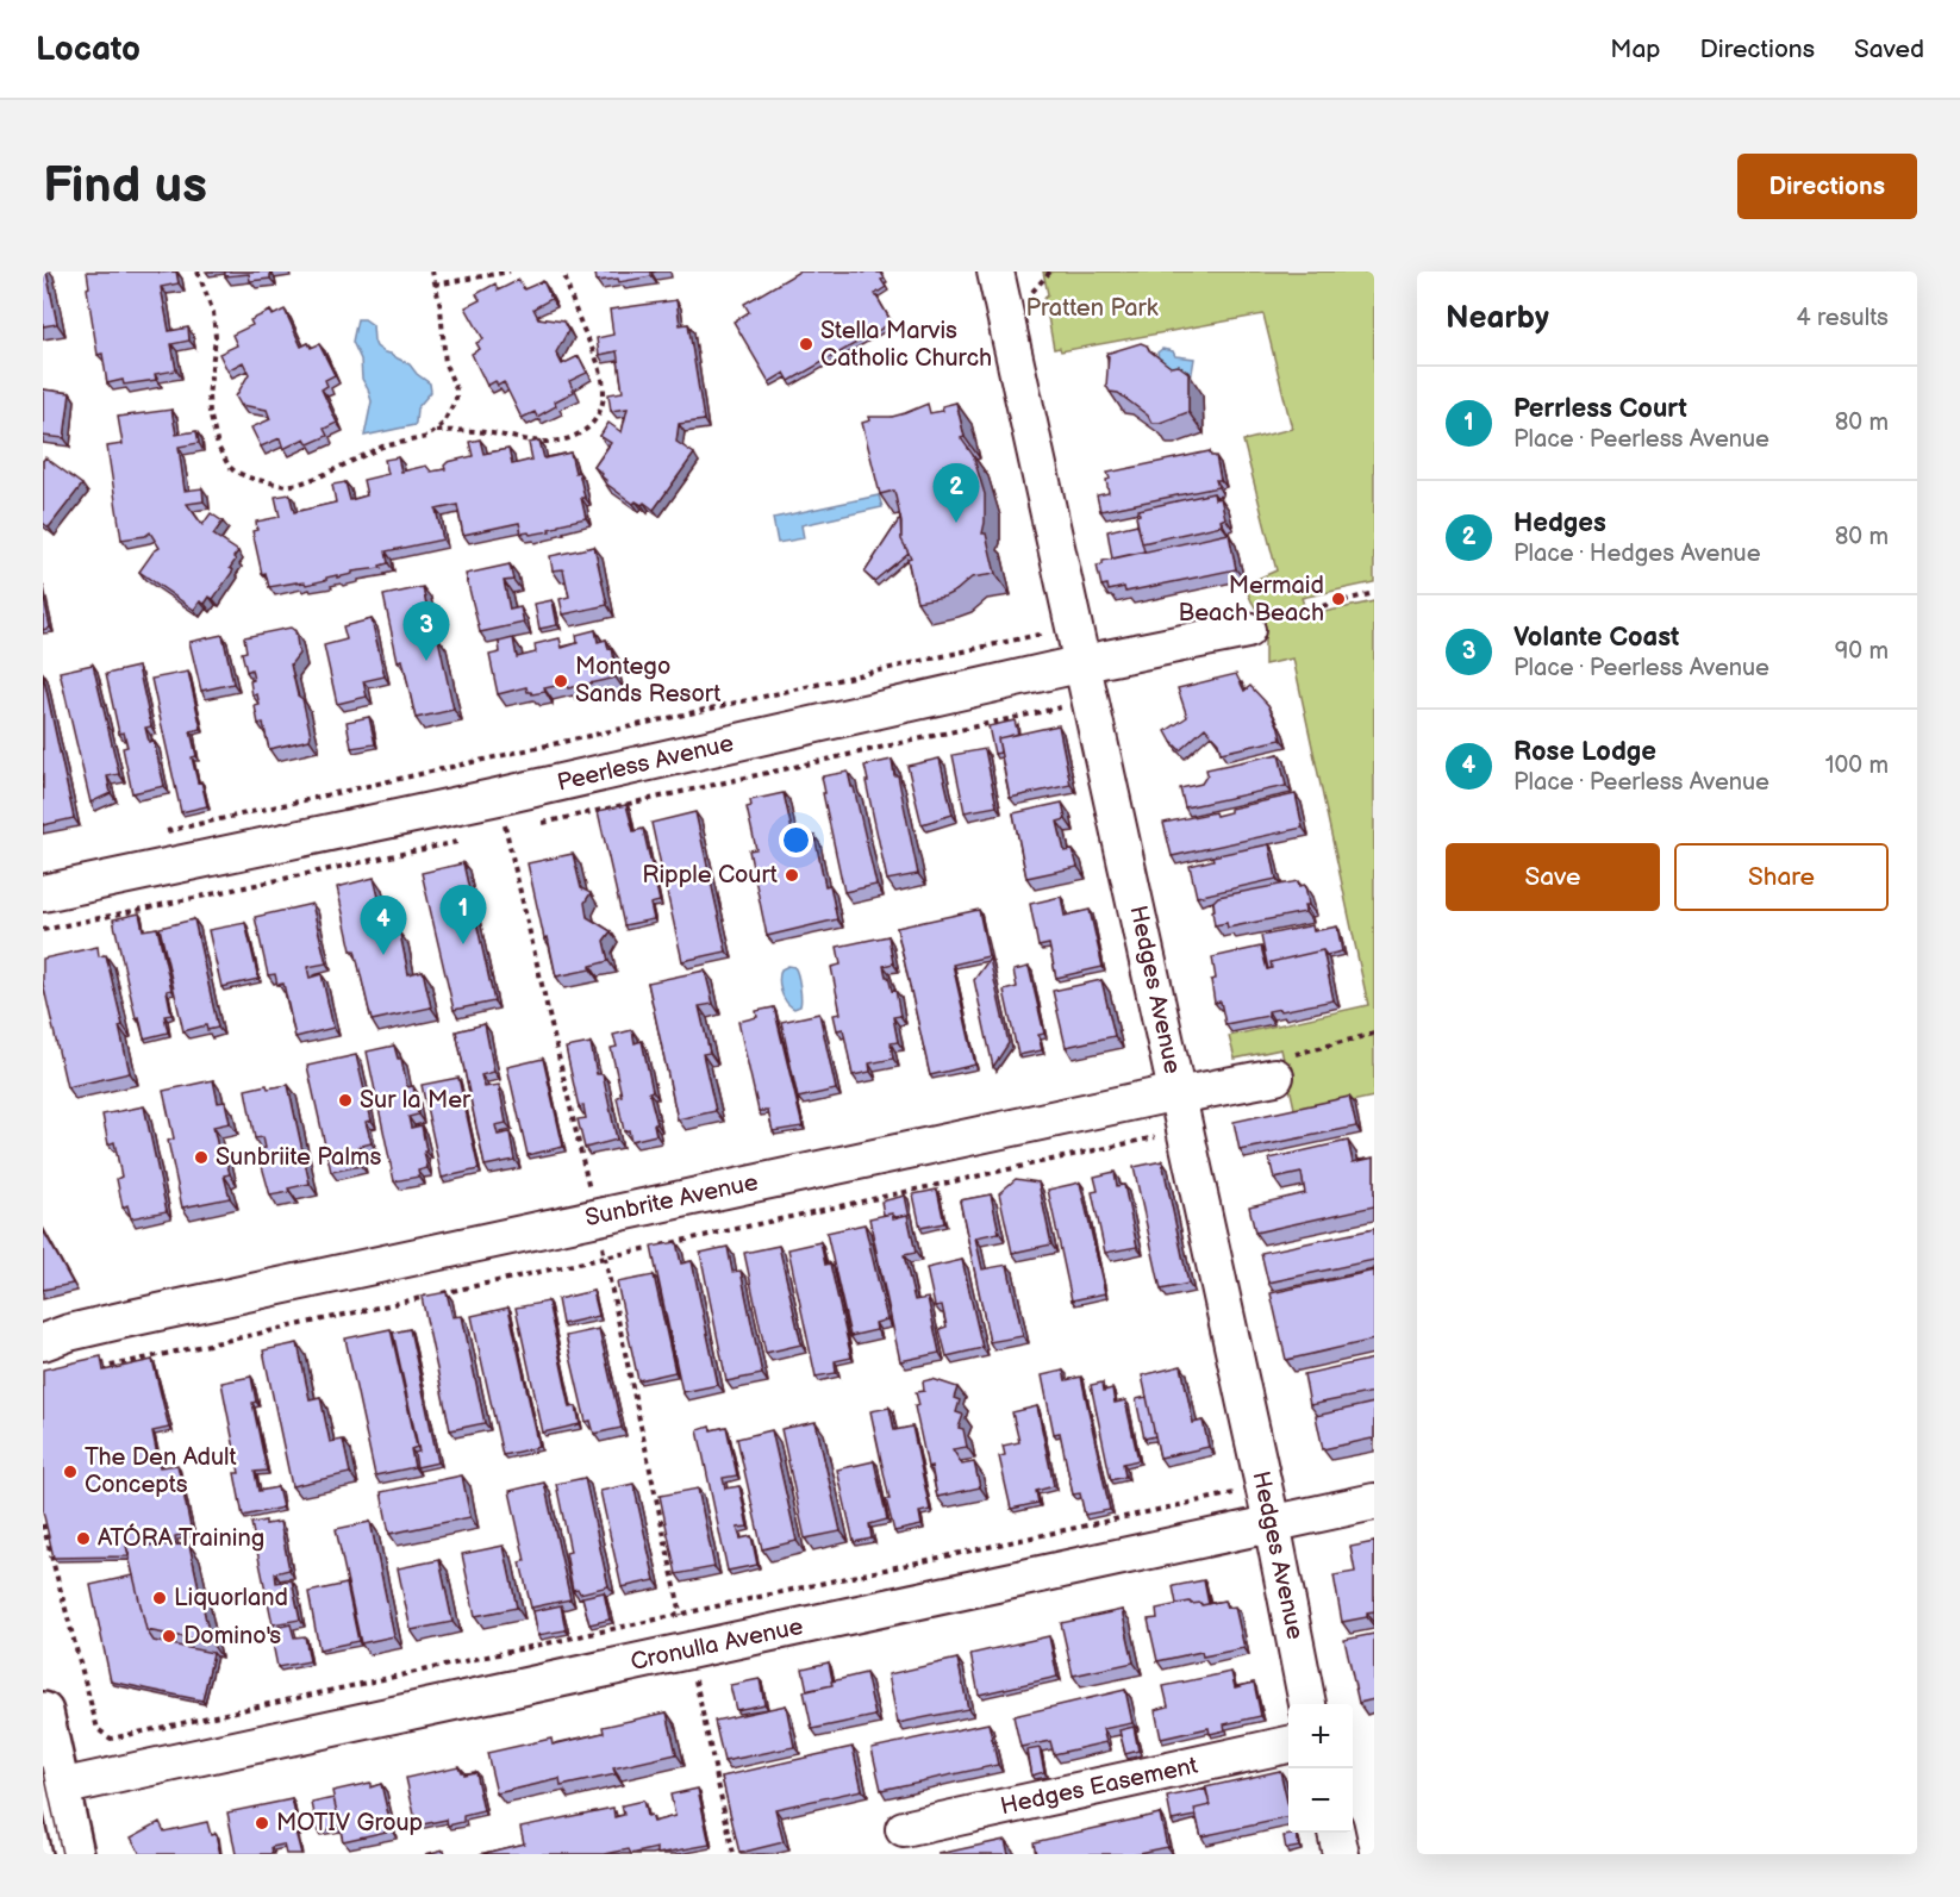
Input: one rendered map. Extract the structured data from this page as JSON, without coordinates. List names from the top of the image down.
{
  "streets": {
    "street": [
      "Peerless Avenue",
      "Hedges Avenue",
      "Sunbrite Avenue",
      "Cronulla Avenue",
      "Hedges Easement"
    ]
  },
  "crossings": [
    ["Peerless Avenue", "Hedges Avenue"],
    ["Hedges Avenue", "Sunbrite Avenue"],
    ["Hedges Avenue", "Cronulla Avenue"]
  ],
  "parks": ["Pratten Park"],
  "places": [
    "Stella Marvis Catholic Church",
    "Mermaid Beach Beach",
    "Montego Sands Resort",
    "Ripple Court",
    "Sur la Mer",
    "Sunbriite Palms",
    "The Den Adult Concepts",
    "ATÓRA Training",
    "Liquorland",
    "Domino's",
    "MOTIV Group"
  ],
  "page": {
    "header": "Locato",
    "nav": ["Map", "Directions", "Saved"],
    "buttons": [
      "Directions",
      ["Save", "Share"]
    ],
    "title": "Find us",
    "heading": ["Nearby", "4 results"],
    "list": [
      {
        "mark": "1",
        "name": "Perrless Court",
        "note": "Place · Peerless Avenue",
        "value": "80 m"
      },
      {
        "mark": "2",
        "name": "Hedges",
        "note": "Place · Hedges Avenue",
        "value": "80 m"
      },
      {
        "mark": "3",
        "name": "Volante Coast",
        "note": "Place · Peerless Avenue",
        "value": "90 m"
      },
      {
        "mark": "4",
        "name": "Rose Lodge",
        "note": "Place · Peerless Avenue",
        "value": "100 m"
      }
    ],
    "pins": [
      "2",
      "3",
      "1",
      "4"
    ],
    "map_buttons": ["+", "−"]
  }
}
